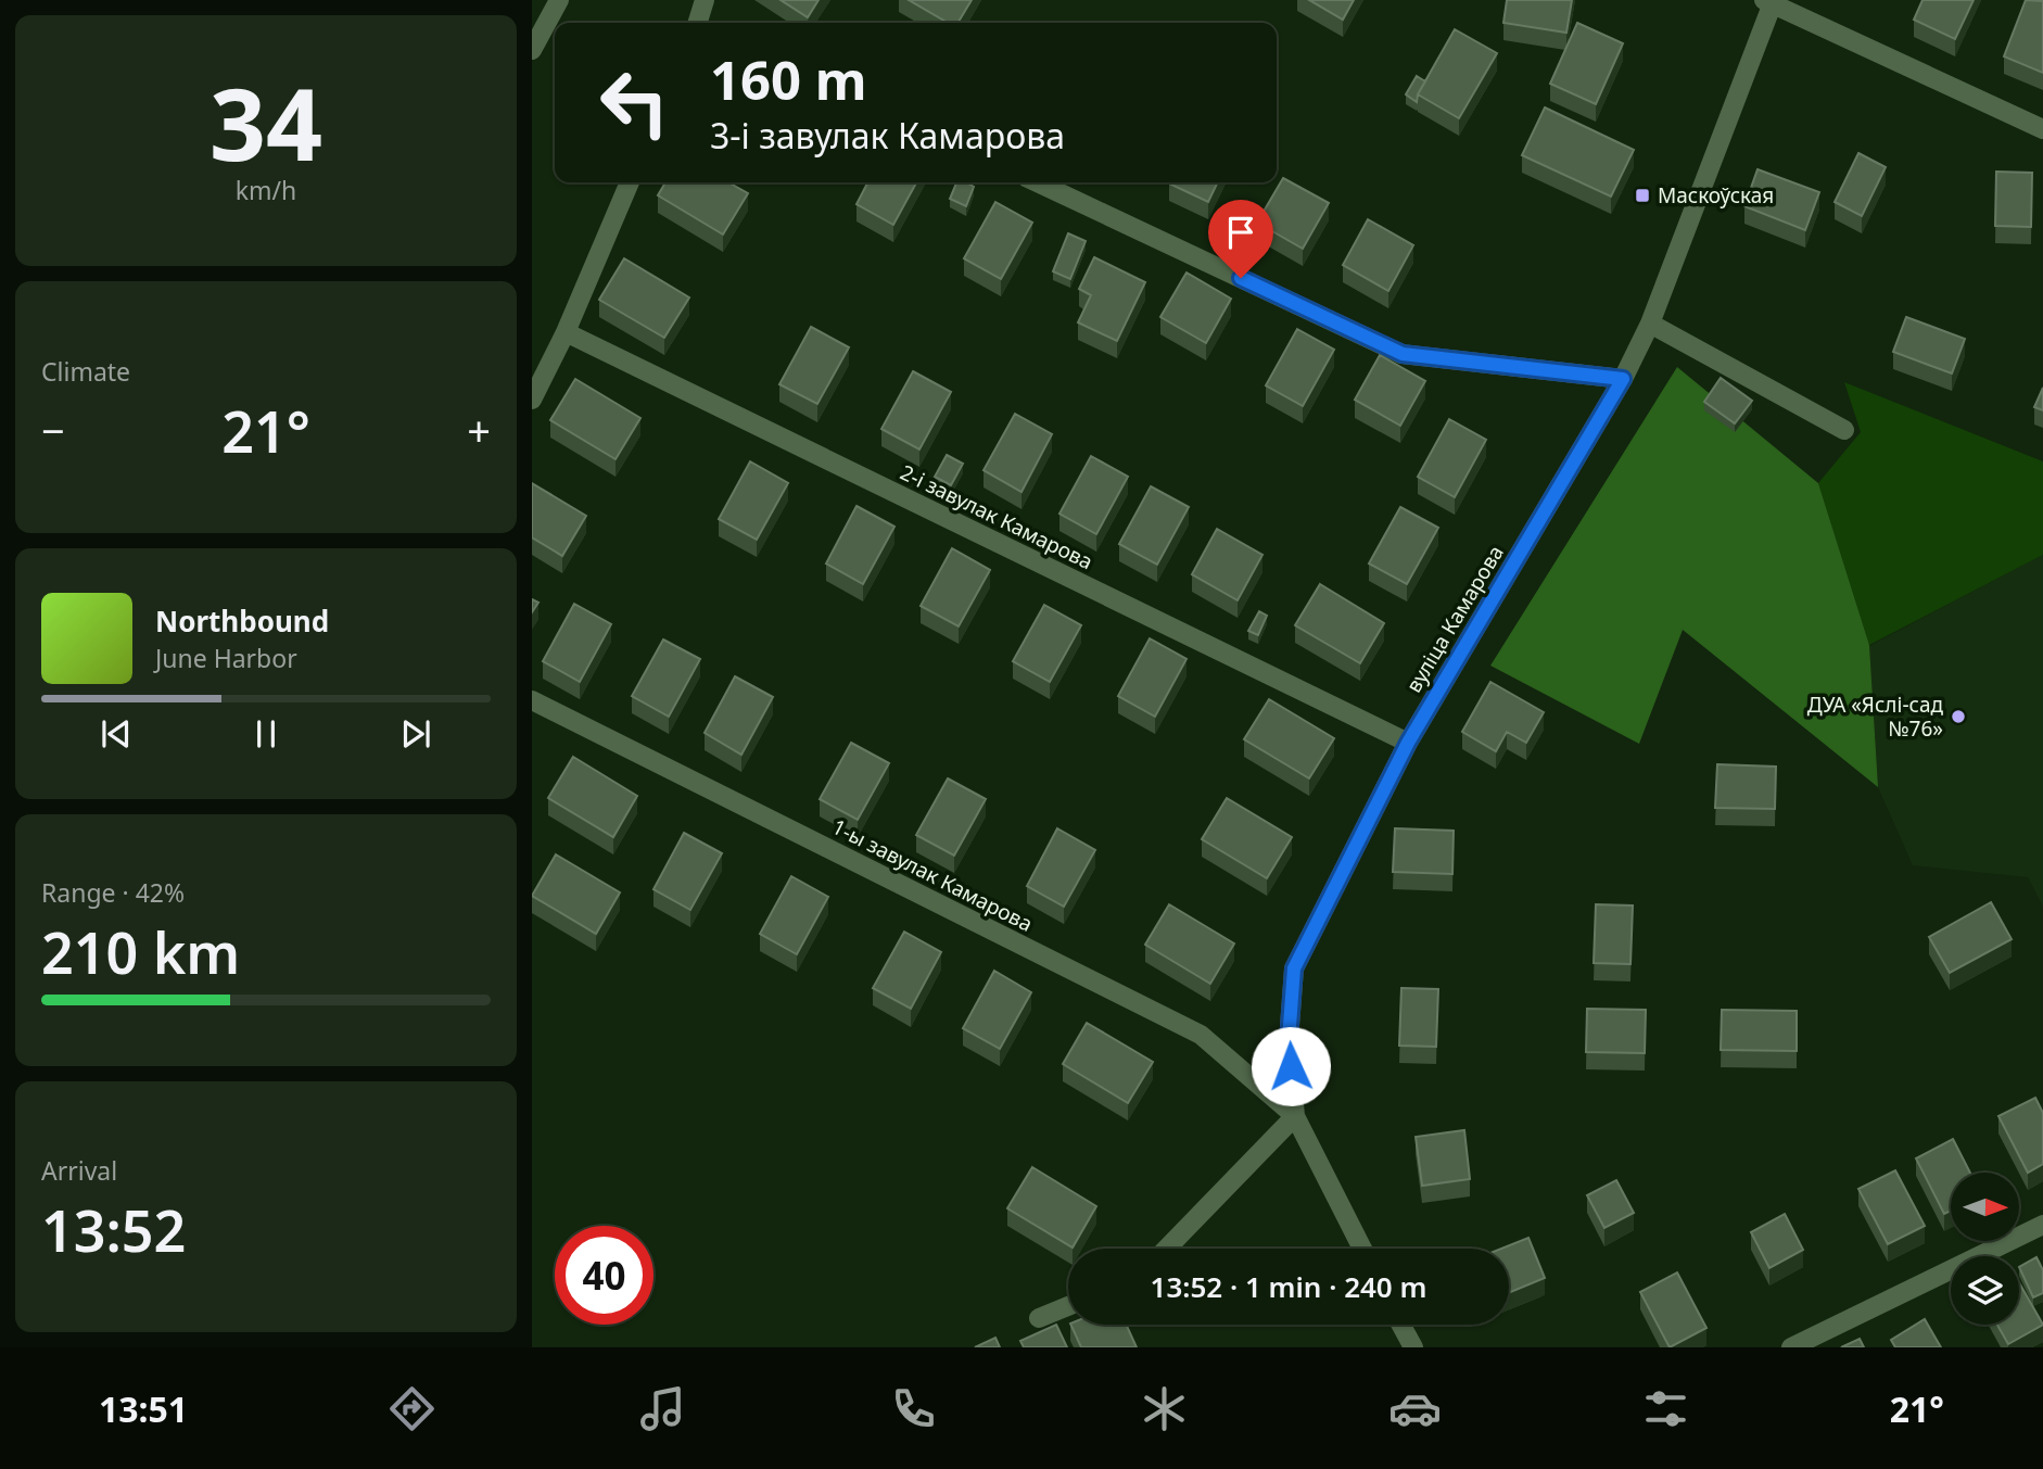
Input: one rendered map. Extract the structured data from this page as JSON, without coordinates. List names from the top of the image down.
{
  "streets": {
    "street": ["2-і завулак Камарова", "вуліца Камарова", "1-ы завулак Камарова"]
  },
  "crossings": [
    ["2-і завулак Камарова", "вуліца Камарова"],
    ["вуліца Камарова", "1-ы завулак Камарова"]
  ],
  "places": {
    "transit": ["Маскоўская"],
    "other": ["ДУА «Яслі-сад №76»"]
  },
  "north": "right",
  "page": {
    "tile": [
      ["34", "km/h"],
      "Climate",
      ["Range · 42%", "210 km"],
      ["Arrival", "13:52"]
    ],
    "turn": ["160 m", "3-і завулак Камарова"],
    "heat": ["−", "21°", "+"],
    "song": ["Northbound", "June Harbor"],
    "limit": "40",
    "trip": "13:52 · 1 min · 240 m",
    "tabs": ["13:51", "21°"]
  }
}
